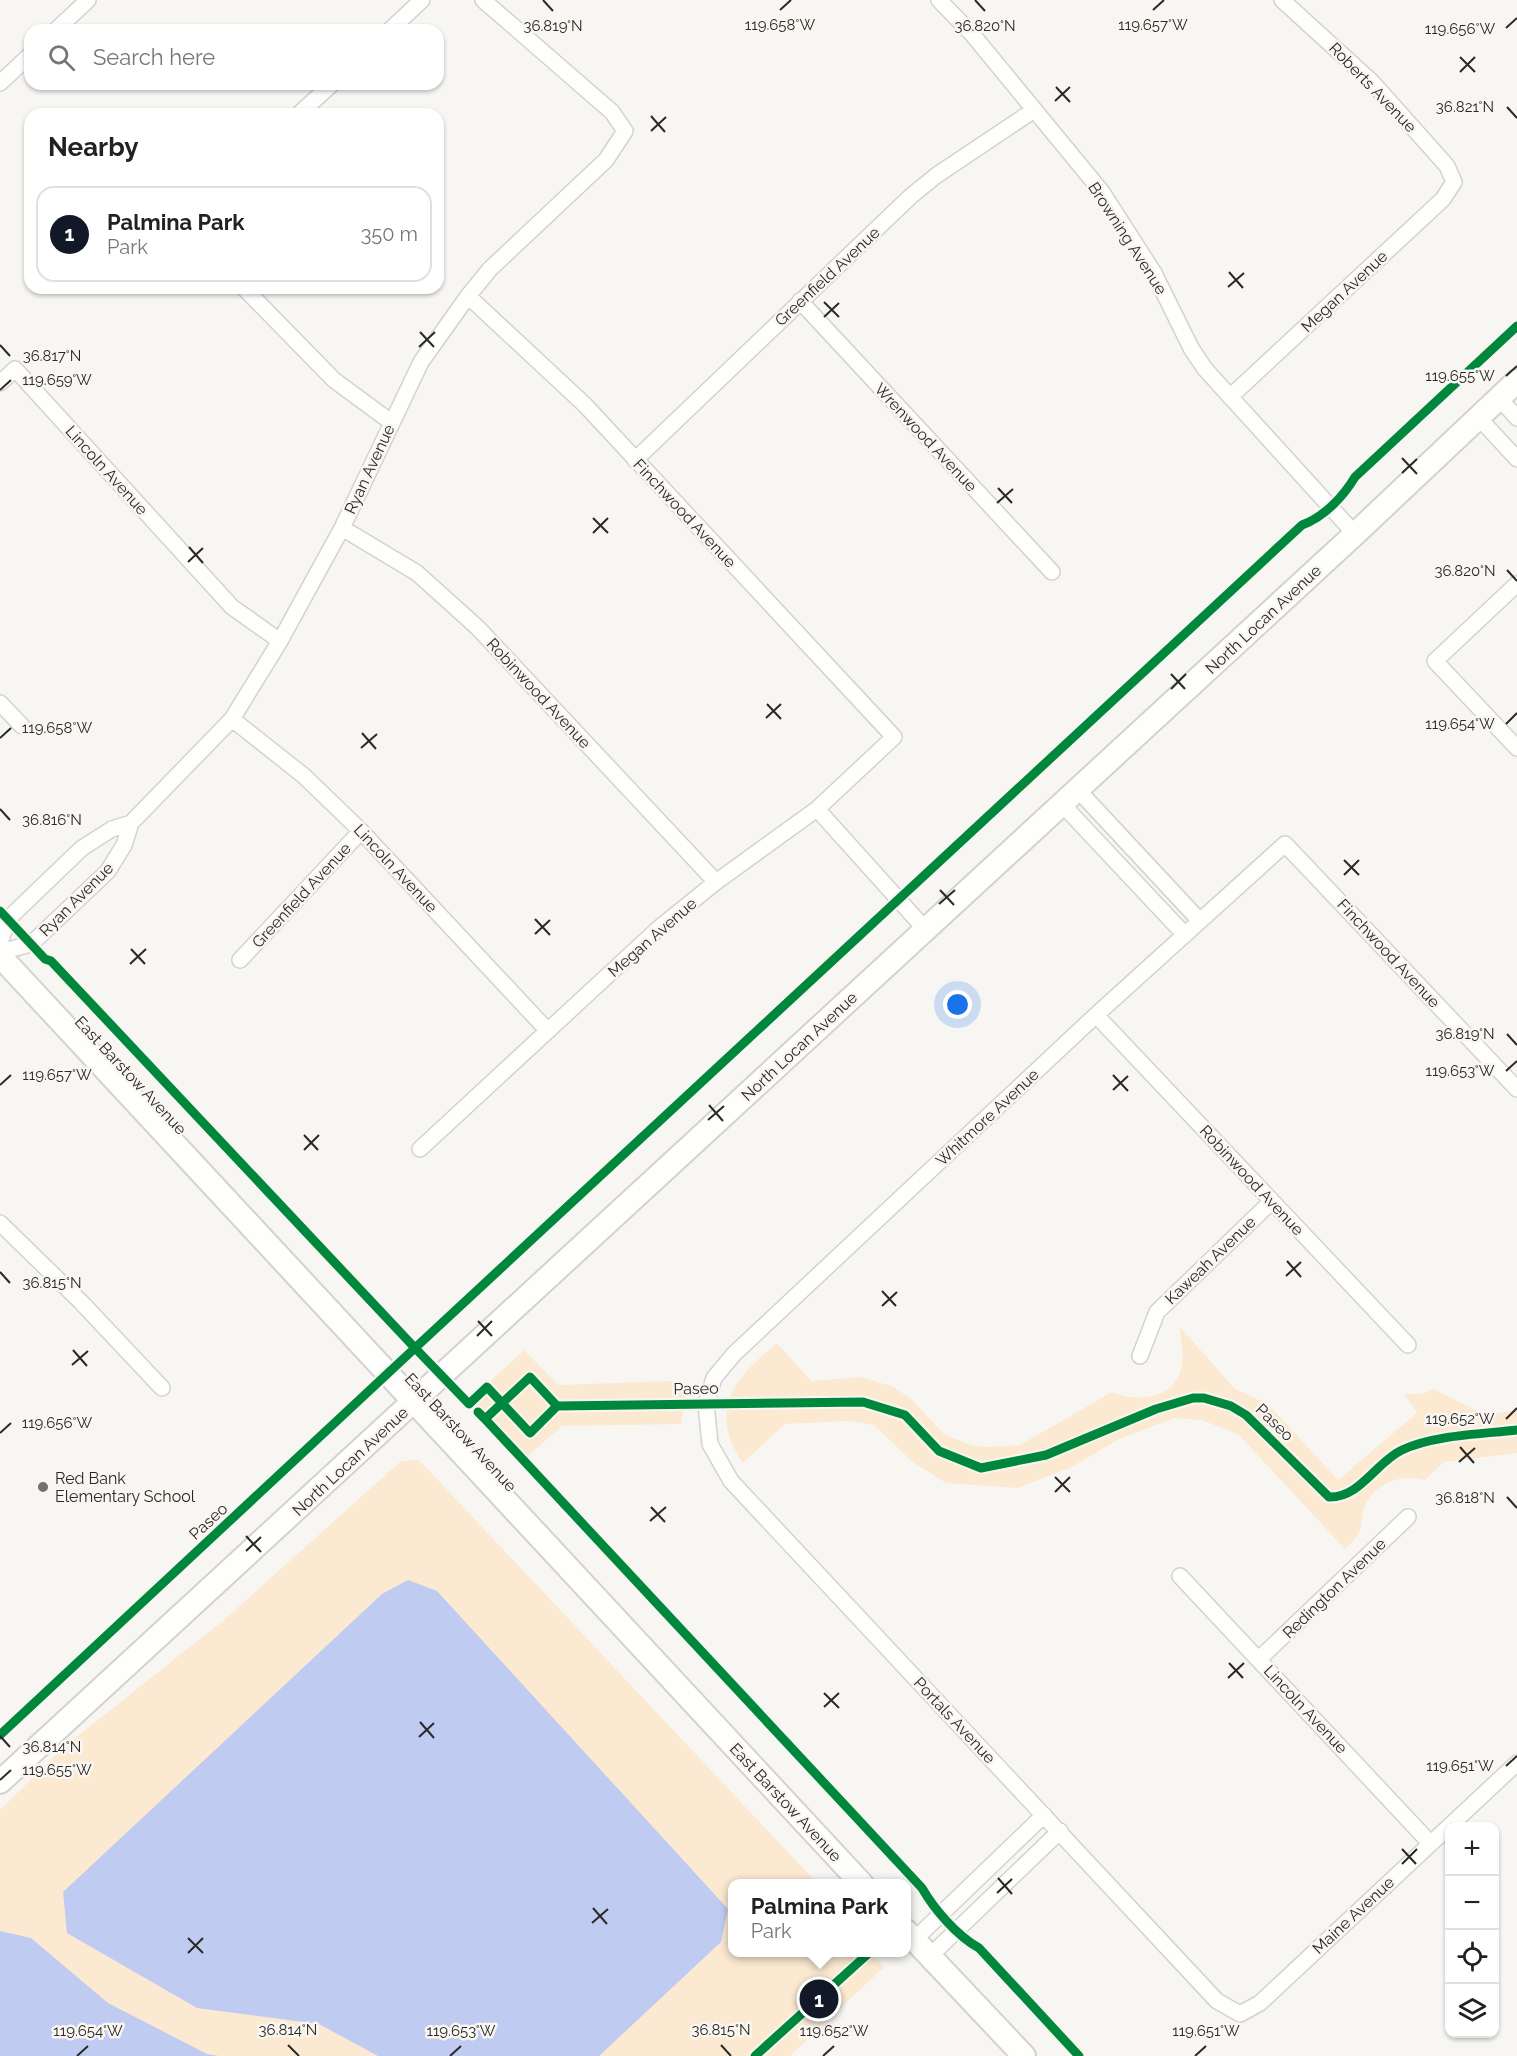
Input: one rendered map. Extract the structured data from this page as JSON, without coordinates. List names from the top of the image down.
{
  "streets": {
    "street": [
      "Roberts Avenue",
      "Browning Avenue",
      "Greenfield Avenue",
      "Megan Avenue",
      "Wrenwood Avenue",
      "Ryan Avenue",
      "Lincoln Avenue",
      "Finchwood Avenue",
      "North Locan Avenue",
      "Robinwood Avenue",
      "East Barstow Avenue",
      "Whitmore Avenue",
      "Kaweah Avenue",
      "Redington Avenue",
      "Portals Avenue",
      "Maine Avenue"
    ],
    "cycle path": ["Paseo"]
  },
  "crossings": [
    ["Roberts Avenue", "Megan Avenue"],
    ["Browning Avenue", "Greenfield Avenue"],
    ["Browning Avenue", "Megan Avenue"],
    ["Browning Avenue", "North Locan Avenue"],
    ["Greenfield Avenue", "Wrenwood Avenue"],
    ["Greenfield Avenue", "Lincoln Avenue"],
    ["Greenfield Avenue", "Finchwood Avenue"],
    ["Megan Avenue", "Lincoln Avenue"],
    ["Megan Avenue", "Finchwood Avenue"],
    ["Megan Avenue", "Robinwood Avenue"],
    ["Ryan Avenue", "Lincoln Avenue"],
    ["Ryan Avenue", "Finchwood Avenue"],
    ["Ryan Avenue", "Robinwood Avenue"],
    ["Ryan Avenue", "East Barstow Avenue"],
    ["Lincoln Avenue", "Redington Avenue"],
    ["Lincoln Avenue", "Maine Avenue"],
    ["Finchwood Avenue", "Whitmore Avenue"],
    ["North Locan Avenue", "East Barstow Avenue"],
    ["Robinwood Avenue", "Whitmore Avenue"],
    ["Robinwood Avenue", "Kaweah Avenue"],
    ["Whitmore Avenue", "Portals Avenue"],
    ["Portals Avenue", "Maine Avenue"]
  ],
  "places": ["Red Bank Elementary School"],
  "page": {
    "search": "Search here",
    "heading": "Nearby",
    "list": [
      {
        "mark": "1",
        "name": "Palmina Park",
        "note": "Park",
        "value": "350 m"
      }
    ],
    "map_buttons": ["+", "−"],
    "popup": ["Palmina Park", "Park"],
    "pins": "1"
  },
  "coordinates": [
    "119.658°W",
    "119.657°W",
    "36.819°N",
    "36.820°N",
    "119.656°W",
    "36.821°N",
    "36.817°N",
    "119.655°W",
    "119.659°W",
    "119.654°W",
    "36.816°N",
    "119.653°W",
    "36.815°N",
    "119.652°W",
    "36.818°N",
    "36.814°N",
    "119.651°W"
  ]
}
